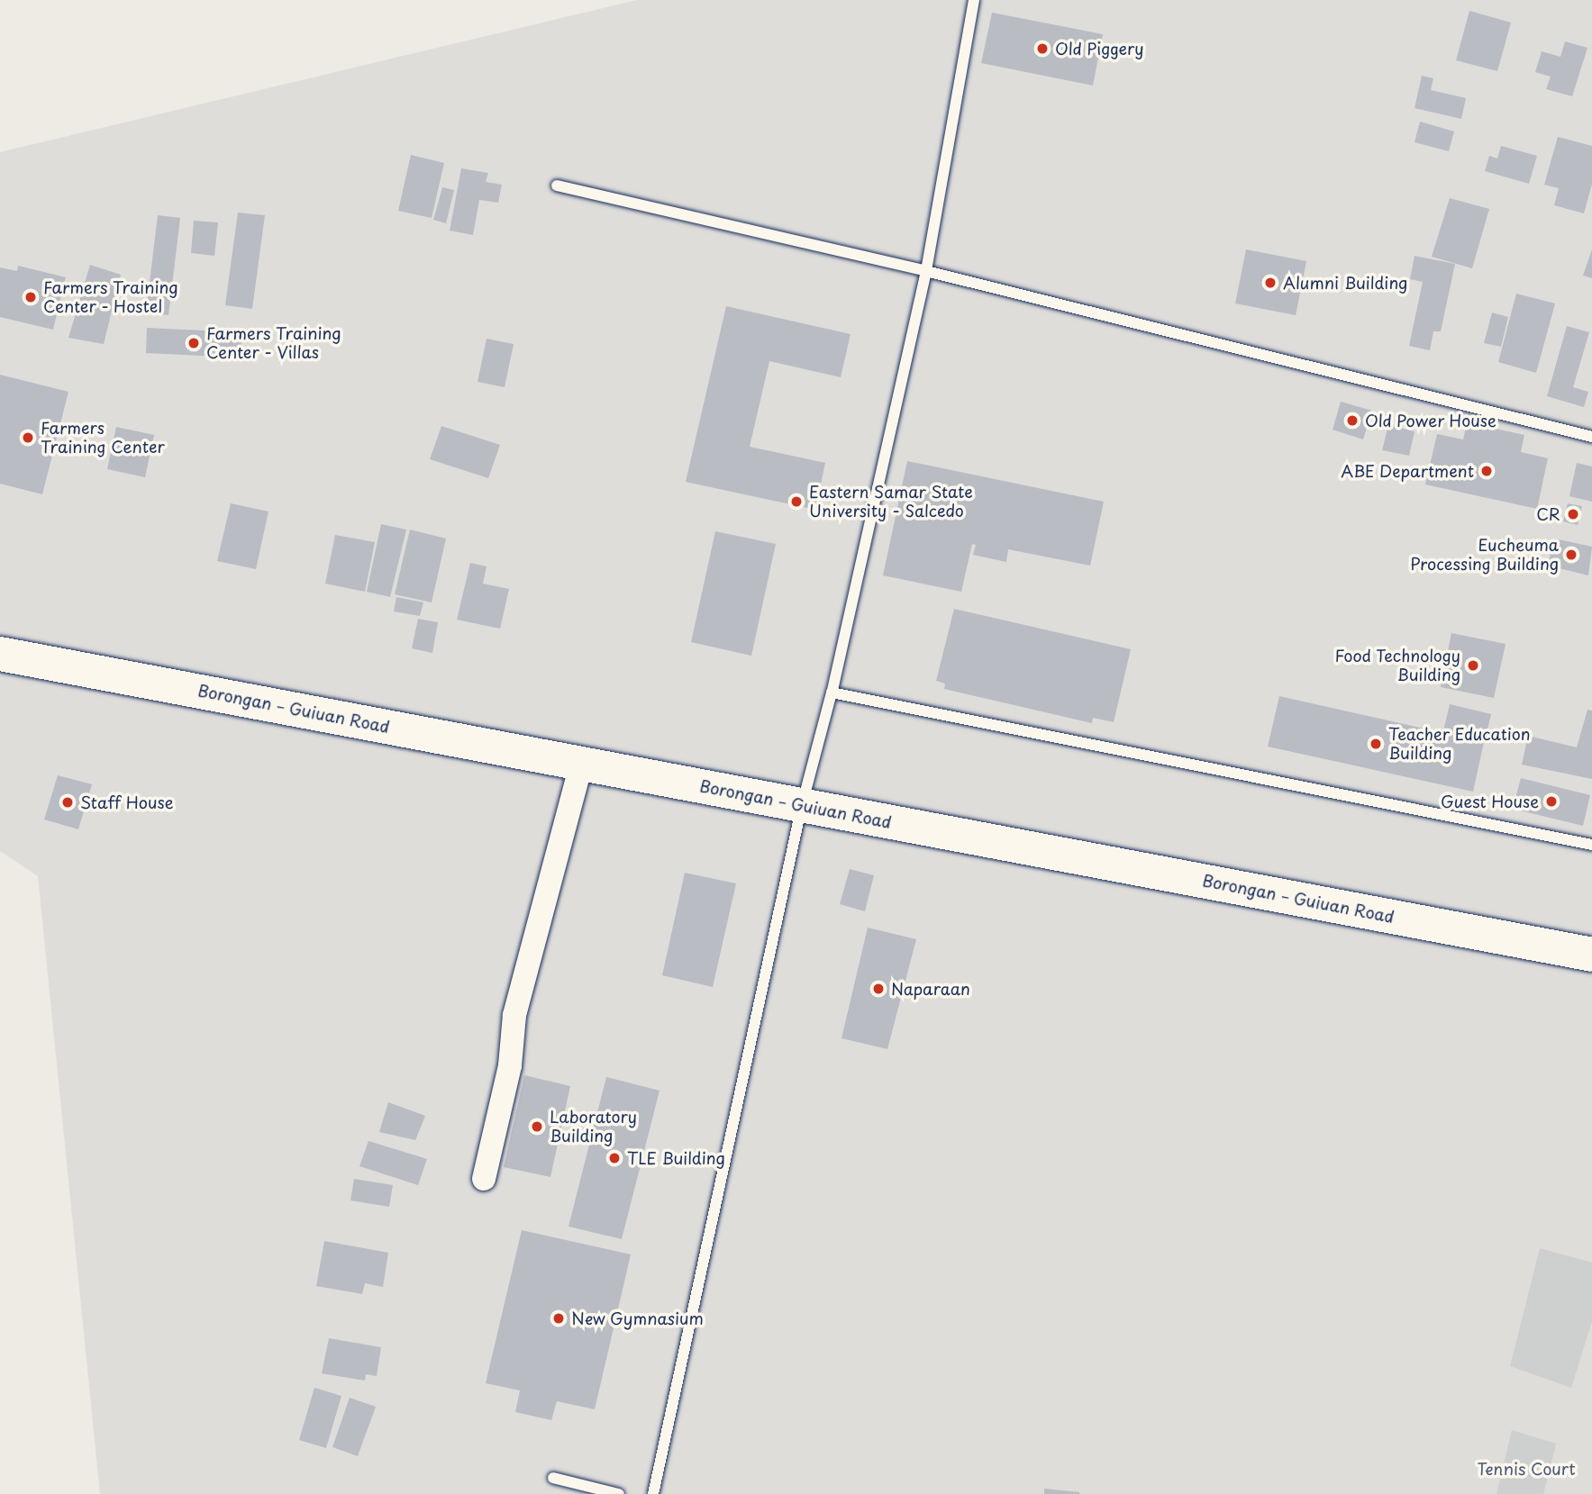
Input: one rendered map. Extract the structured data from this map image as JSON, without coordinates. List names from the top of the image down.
{
  "streets": {
    "main road": ["Borongan – Guiuan Road"]
  },
  "parks": ["Tennis Court"],
  "places": [
    "Old Piggery",
    "Alumni Building",
    "Farmers Training Center - Hostel",
    "Farmers Training Center - Villas",
    "Old Power House",
    "Farmers Training Center",
    "ABE Department",
    "Eastern Samar State University - Salcedo",
    "CR",
    "Eucheuma Processing Building",
    "Food Technology Building",
    "Teacher Education Building",
    "Guest House",
    "Staff House",
    "Naparaan",
    "Laboratory Building",
    "TLE Building",
    "New Gymnasium"
  ]
}
